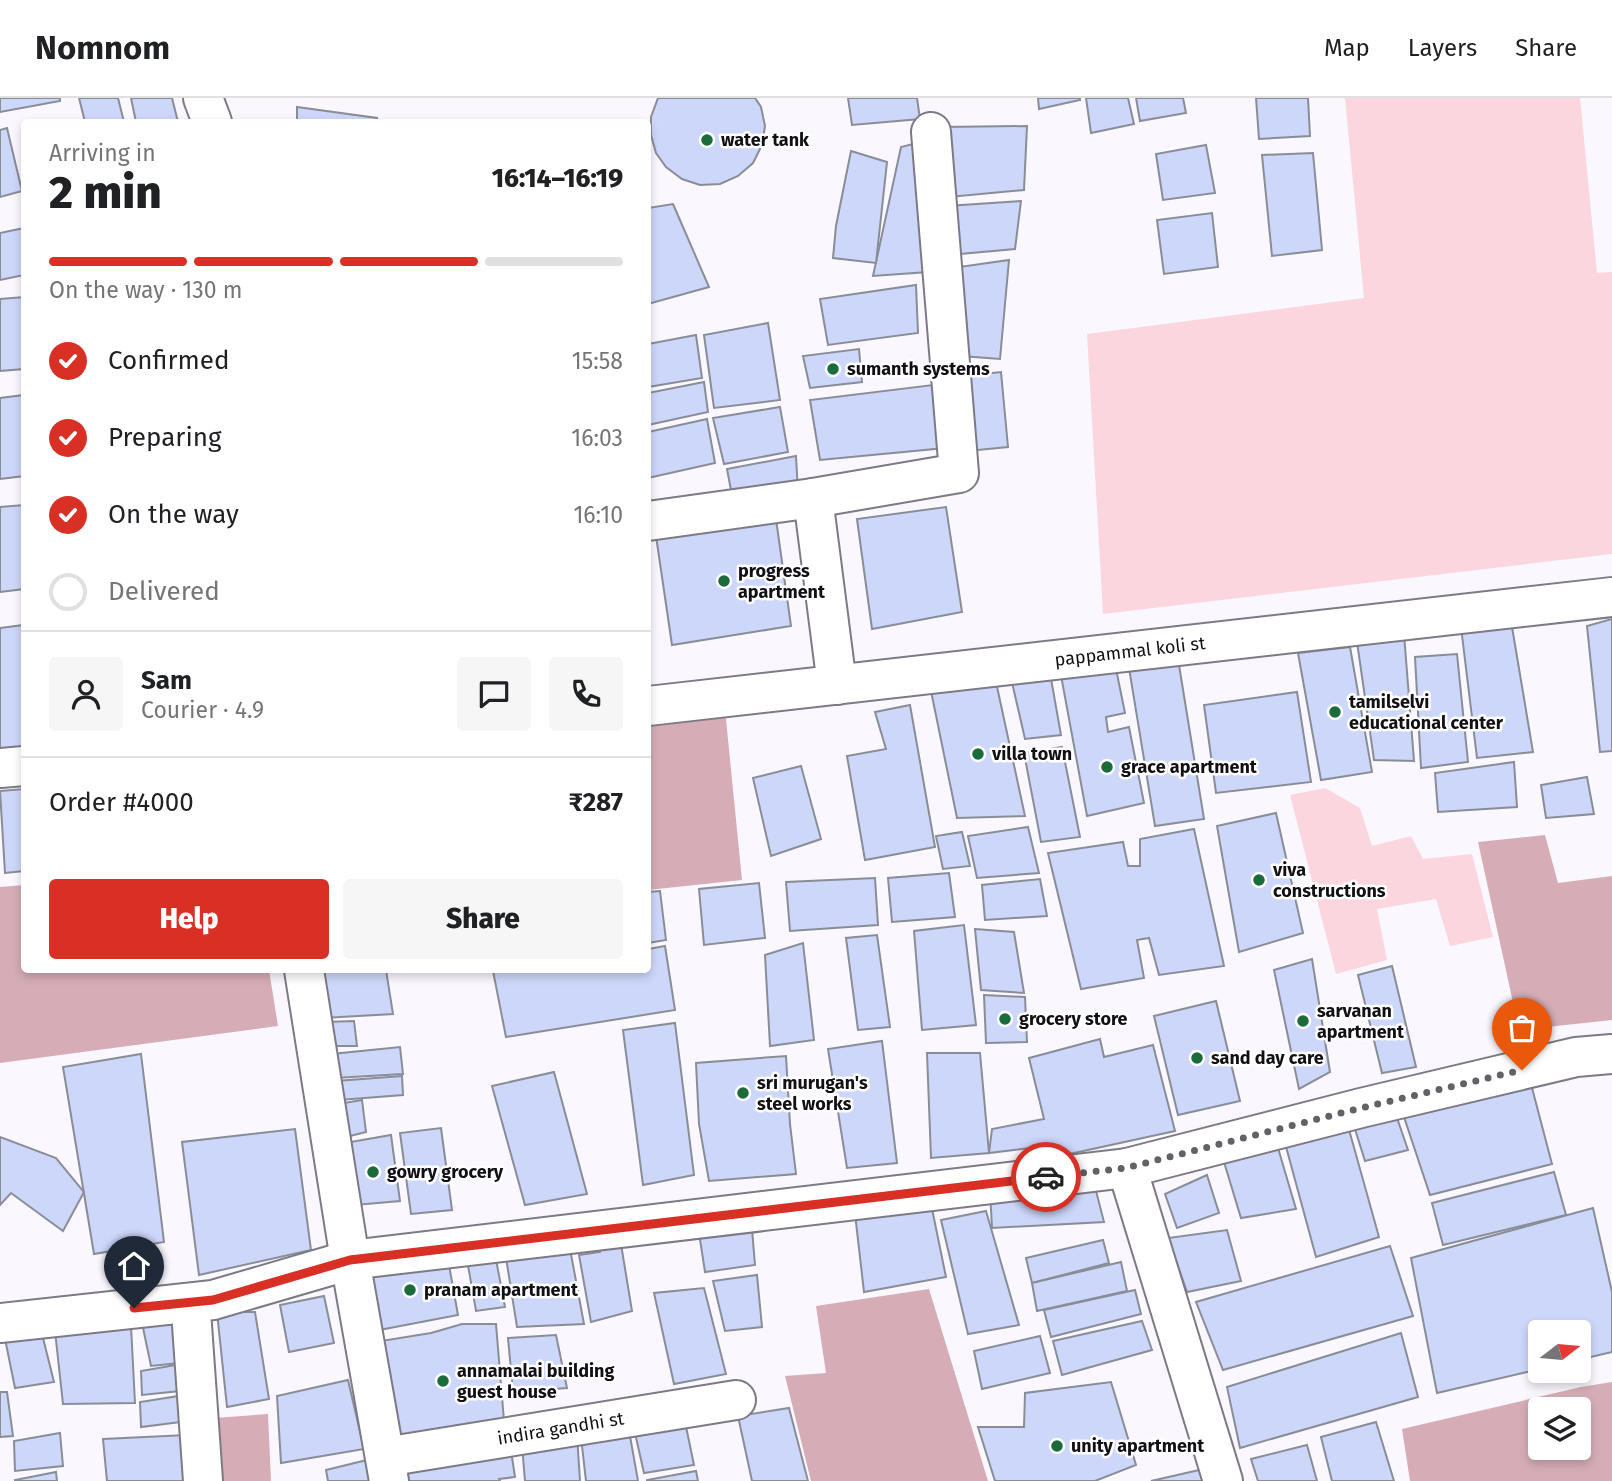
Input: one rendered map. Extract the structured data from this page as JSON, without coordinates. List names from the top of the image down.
{
  "streets": {
    "street": ["pappammal koli st", "indira gandhi st"]
  },
  "places": [
    "water tank",
    "sumanth systems",
    "progress apartment",
    "tamilselvi educational center",
    "villa town",
    "grace apartment",
    "viva constructions",
    "grocery store",
    "sarvanan apartment",
    "sand day care",
    "sri murugan's steel works",
    "gowry grocery",
    "pranam apartment",
    "annamalai building guest house",
    "unity apartment"
  ],
  "north": "right",
  "page": {
    "header": "Nomnom",
    "nav": ["Map", "Layers", "Share"],
    "heading": ["2 min", "Arriving in", "16:14–16:19"],
    "panel": [
      "Sam",
      "Courier · 4.9",
      "Order #4000",
      "₹287"
    ],
    "bar": "On the way · 130 m",
    "list": [
      ["Confirmed", "15:58"],
      ["Preparing", "16:03"],
      ["On the way", "16:10"],
      "Delivered"
    ],
    "buttons": ["Help", "Share"]
  }
}
